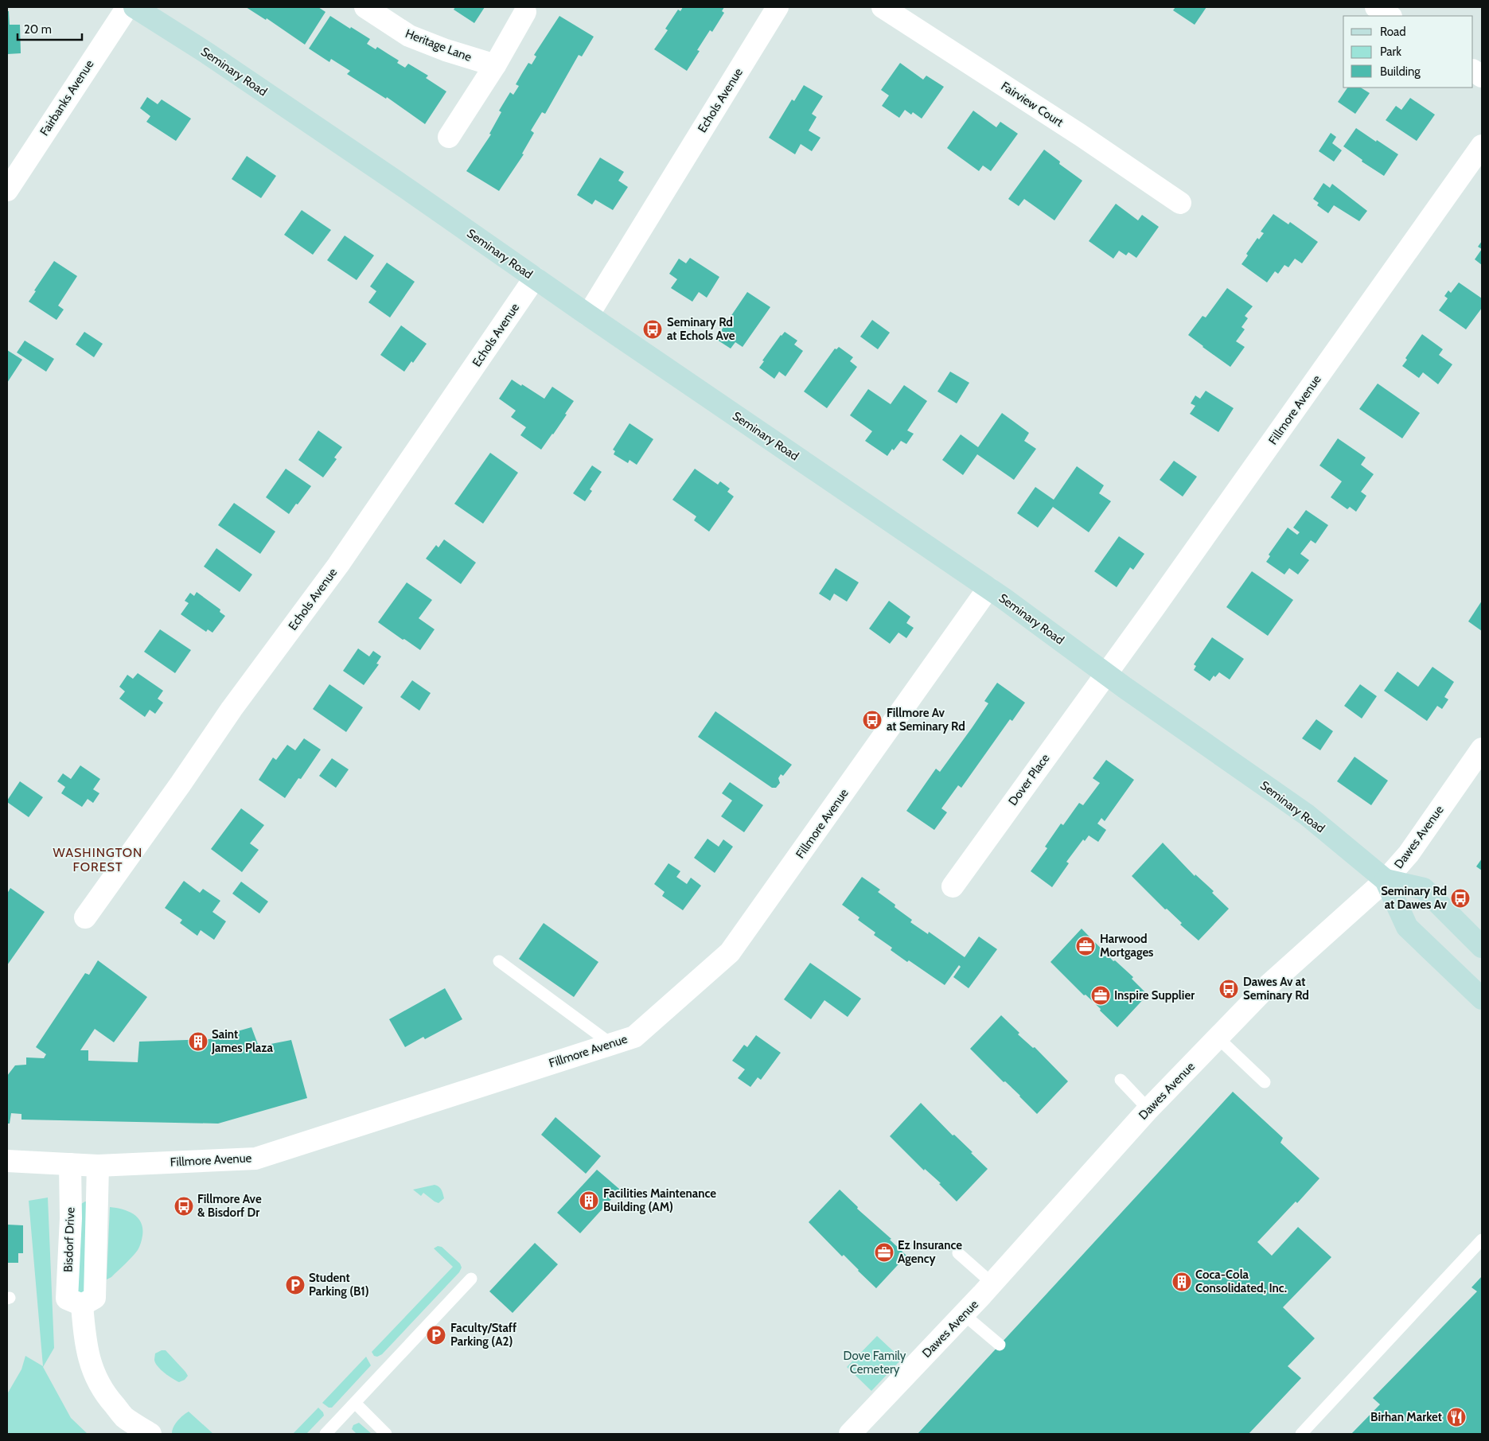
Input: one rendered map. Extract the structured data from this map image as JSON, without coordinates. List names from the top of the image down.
{
  "streets": {
    "main road": ["Seminary Road"],
    "street": [
      "Heritage Lane",
      "Fairbanks Avenue",
      "Echols Avenue",
      "Fairview Court",
      "Fillmore Avenue",
      "Dover Place",
      "Dawes Avenue",
      "Bisdorf Drive"
    ]
  },
  "crossings": [
    ["Seminary Road", "Echols Avenue"],
    ["Seminary Road", "Fillmore Avenue"],
    ["Seminary Road", "Dover Place"],
    ["Seminary Road", "Dawes Avenue"],
    ["Fillmore Avenue", "Dover Place"],
    ["Fillmore Avenue", "Bisdorf Drive"]
  ],
  "districts": ["WASHINGTON FOREST"],
  "parks": ["Dove Family Cemetery"],
  "places": {
    "bus stop": [
      "Seminary Rd at Echols Ave",
      "Fillmore Av at Seminary Rd",
      "Seminary Rd at Dawes Av",
      "Dawes Av at Seminary Rd",
      "Fillmore Ave & Bisdorf Dr"
    ],
    "office": ["Harwood Mortgages", "Inspire Supplier", "Ez Insurance Agency"],
    "building": ["Saint James Plaza", "Facilities Maintenance Building (AM)", "Coca-Cola Consolidated, Inc."],
    "parking": ["Student Parking (B1)", "Faculty/Staff Parking (A2)"],
    "restaurant": ["Birhan Market"]
  },
  "legend": ["Road", "Park", "Building"],
  "scale_bar": "20 m"
}
